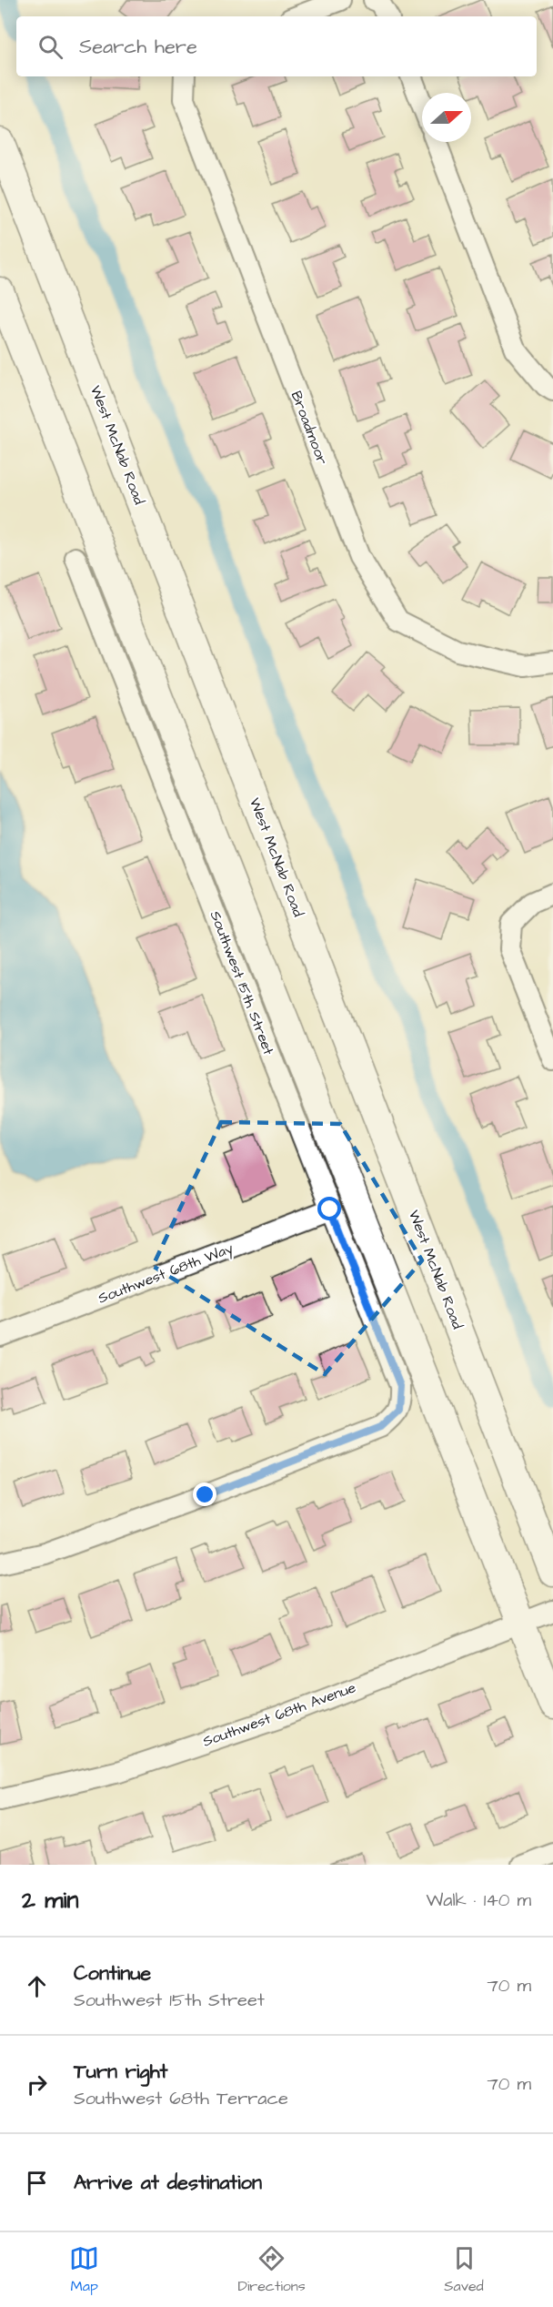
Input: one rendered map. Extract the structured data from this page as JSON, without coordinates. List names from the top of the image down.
{
  "streets": {
    "main road": ["West McNab Road"],
    "street": [
      "Broadmoor",
      "Southwest 15th Street",
      "Southwest 68th Way",
      "Southwest 68th Avenue"
    ]
  },
  "crossings": [
    ["Southwest 15th Street", "Southwest 68th Way"]
  ],
  "north": "right",
  "page": {
    "search": "Search here",
    "heading": ["2 min", "Walk · 140 m"],
    "list": [
      ["Continue", "Southwest 15th Street", "70 m"],
      ["Turn right", "Southwest 68th Terrace", "70 m"],
      "Arrive at destination"
    ],
    "nav": ["Map", "Directions", "Saved"]
  }
}
